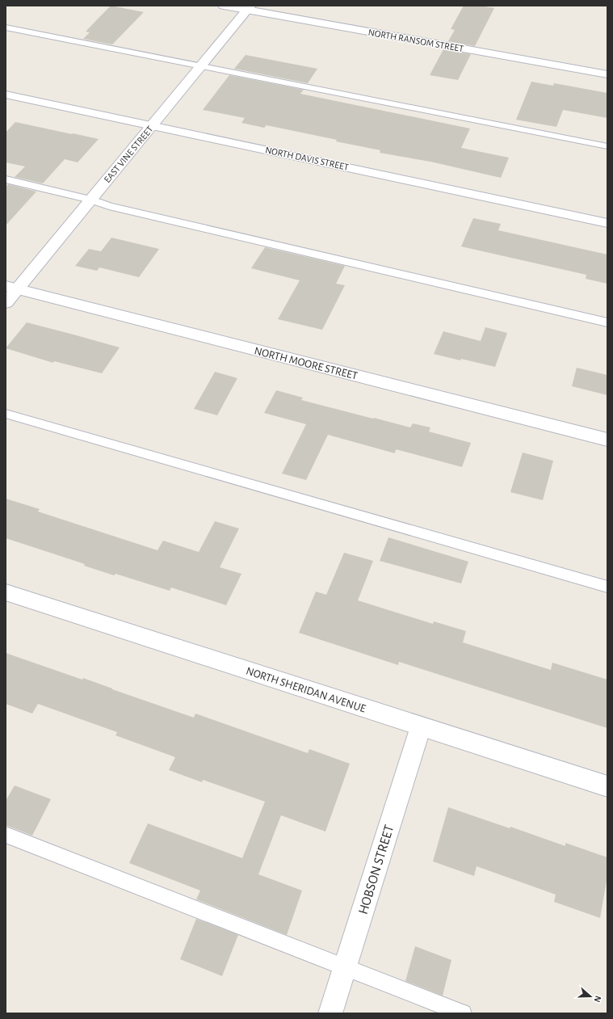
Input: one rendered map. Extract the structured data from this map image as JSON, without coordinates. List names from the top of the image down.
{
  "streets": {
    "street": [
      "NORTH RANSOM STREET",
      "EAST VINE STREET",
      "NORTH DAVIS STREET",
      "NORTH MOORE STREET",
      "NORTH SHERIDAN AVENUE",
      "HOBSON STREET"
    ]
  },
  "crossings": [
    ["NORTH RANSOM STREET", "EAST VINE STREET"],
    ["EAST VINE STREET", "NORTH DAVIS STREET"],
    ["EAST VINE STREET", "NORTH MOORE STREET"],
    ["NORTH SHERIDAN AVENUE", "HOBSON STREET"]
  ],
  "north": "right"
}
